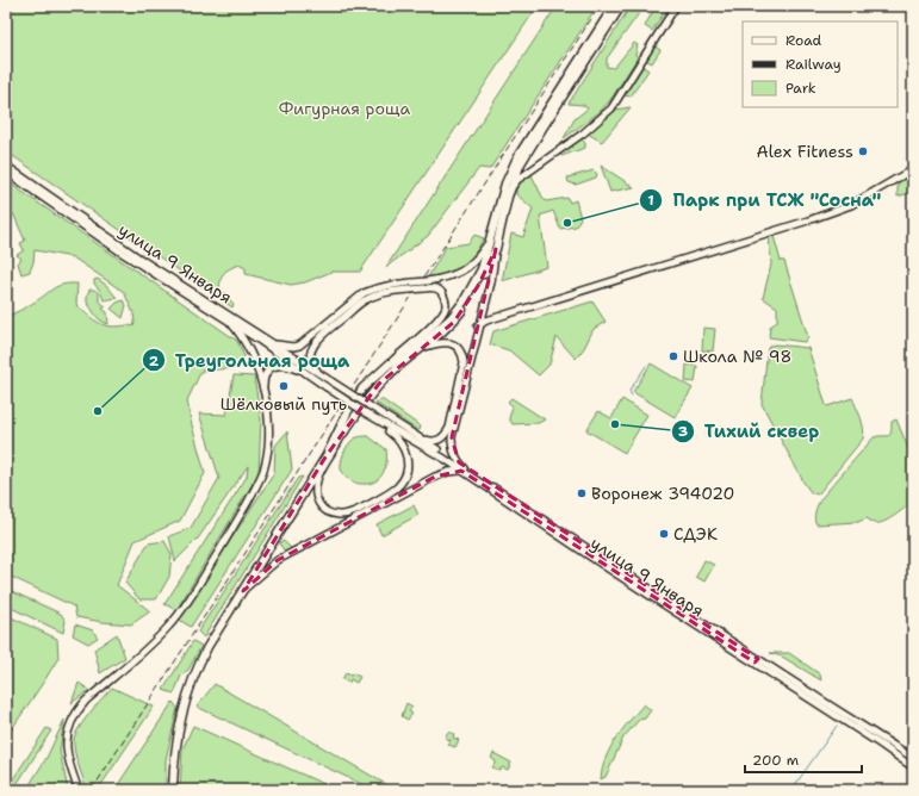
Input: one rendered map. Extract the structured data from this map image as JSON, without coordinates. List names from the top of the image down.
{
  "streets": {
    "main road": ["улица 9 Января"]
  },
  "parks": ["Фигурная роща"],
  "places": [
    "Alex Fitness",
    "Парк при ТСЖ \"Сосна\"",
    "Школа № 98",
    "Шёлковый путь",
    "Треугольная роща",
    "Тихий сквер",
    "Воронеж 394020",
    "СДЭК"
  ],
  "legend": ["Road", "Railway", "Park"],
  "scale_bar": "200 m"
}
